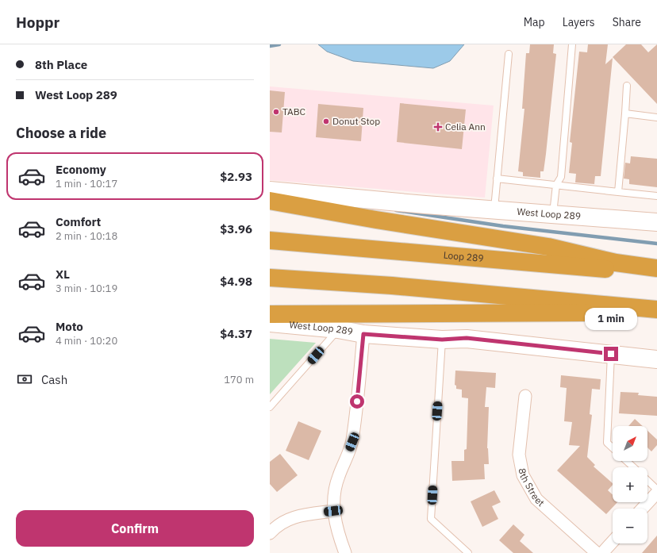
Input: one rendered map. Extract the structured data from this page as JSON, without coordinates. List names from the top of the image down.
{
  "streets": {
    "highway": ["Loop 289"],
    "main road": ["West Loop 289"],
    "street": ["8th Street"]
  },
  "places": {
    "other": ["TABC", "Donut Stop"],
    "health": ["Celia Ann"]
  },
  "north": "top right",
  "page": {
    "header": "Hoppr",
    "nav": ["Map", "Layers", "Share"],
    "banner": ["8th Place", "West Loop 289"],
    "heading": "Choose a ride",
    "list": [
      {
        "name": "Economy",
        "note": "1 min · 10:17",
        "value": "$2.93"
      },
      {
        "name": "Comfort",
        "note": "2 min · 10:18",
        "value": "$3.96"
      },
      {
        "name": "XL",
        "note": "3 min · 10:19",
        "value": "$4.98"
      },
      {
        "name": "Moto",
        "note": "4 min · 10:20",
        "value": "$4.37"
      }
    ],
    "bubble": "1 min",
    "pay": ["Cash", "170 m"],
    "map_buttons": ["+", "−"],
    "buttons": "Confirm"
  }
}
